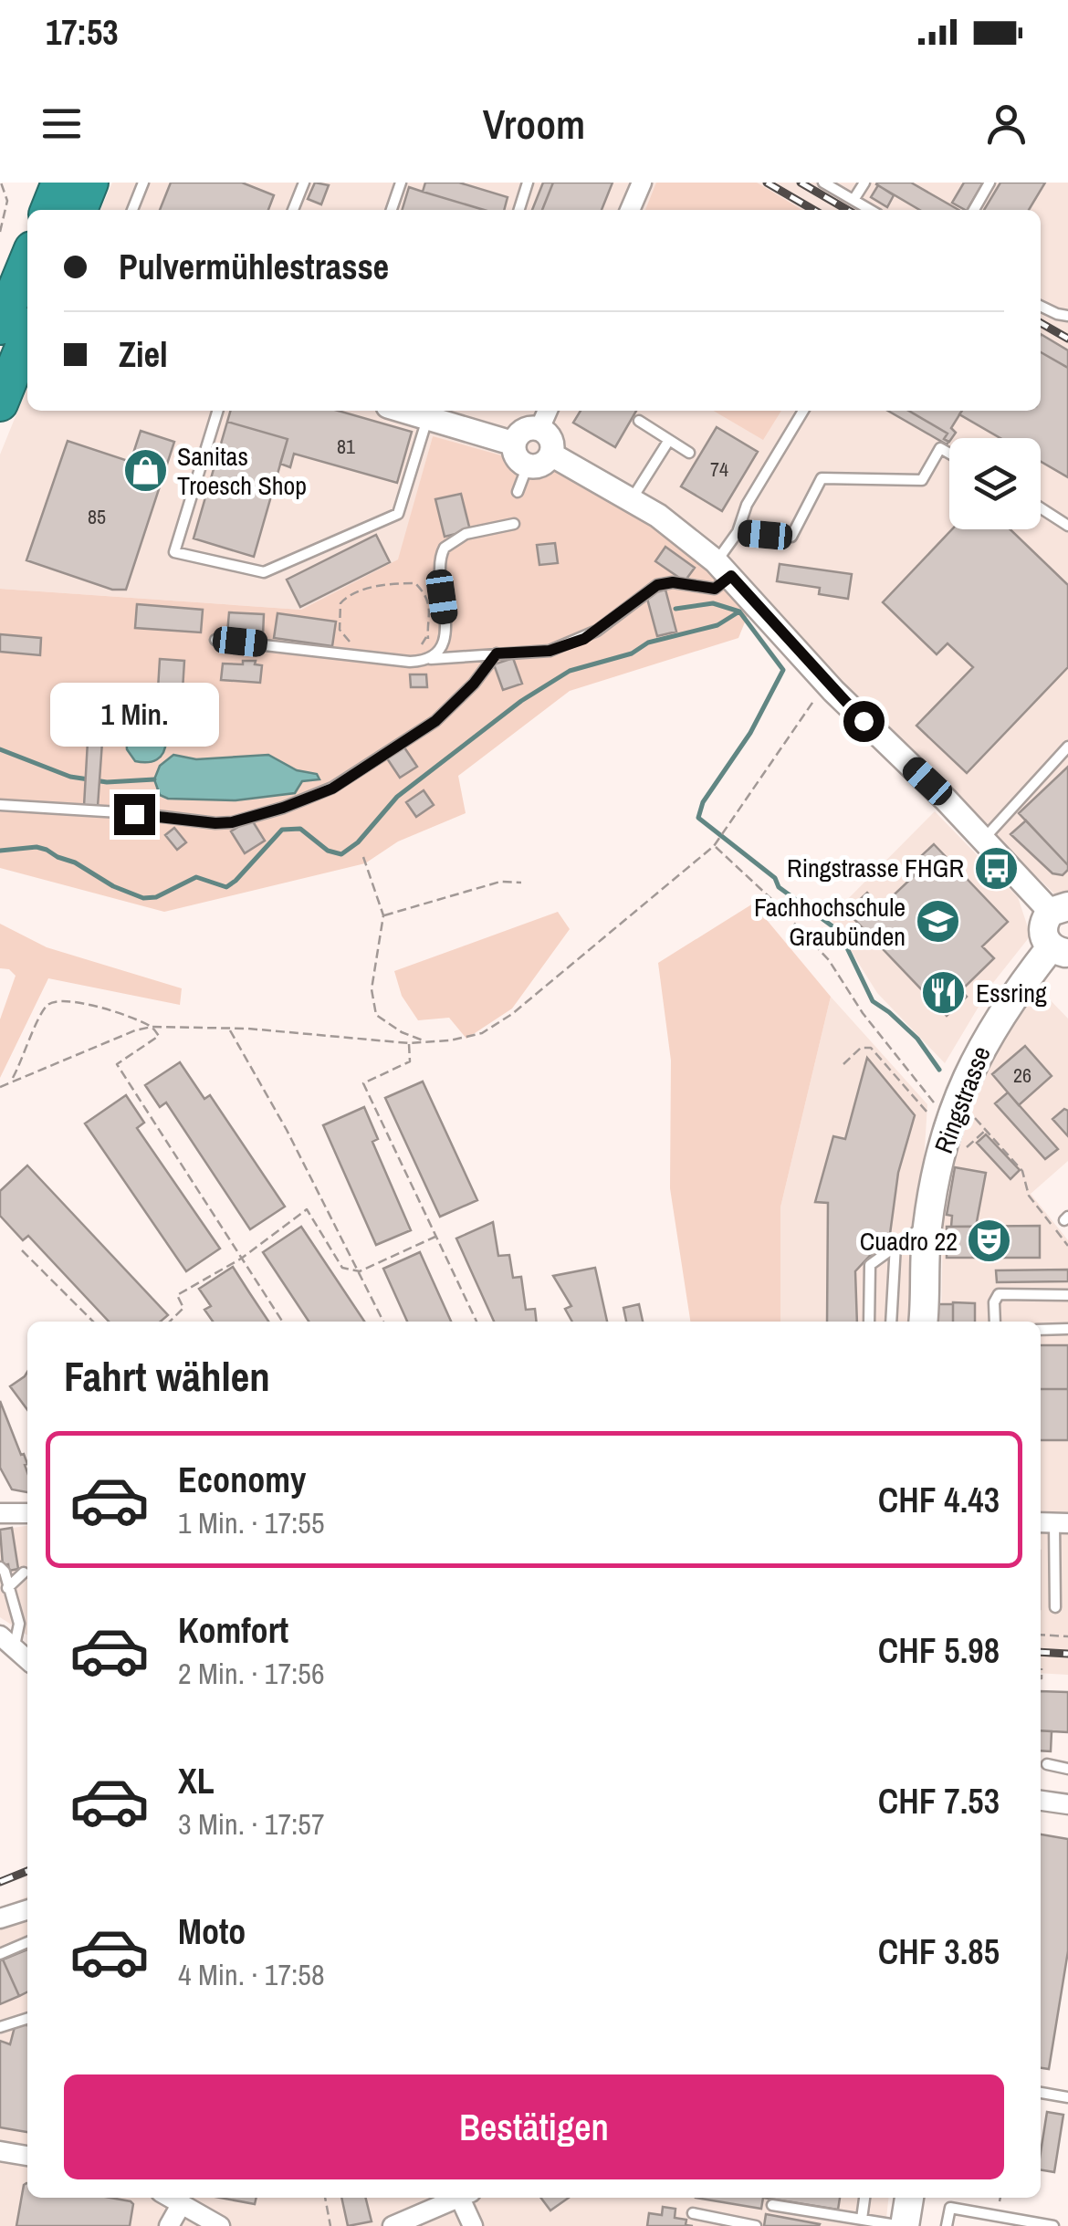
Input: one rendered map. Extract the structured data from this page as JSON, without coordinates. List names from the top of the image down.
{
  "streets": {
    "main road": ["Ringstrasse"]
  },
  "places": {
    "shop": ["Sanitas Troesch Shop"],
    "bus stop": ["Ringstrasse FHGR"],
    "school or university": ["Fachhochschule Graubünden"],
    "restaurant": ["Essring"],
    "theatre": ["Cuadro 22"]
  },
  "house_numbers": [
    "81",
    "74",
    "85",
    "26"
  ],
  "page": {
    "status": "17:53",
    "header": "Vroom",
    "banner": ["Pulvermühlestrasse", "Ziel"],
    "bubble": "1 Min.",
    "heading": "Fahrt wählen",
    "list": [
      {
        "name": "Economy",
        "note": "1 Min. · 17:55",
        "value": "CHF 4.43"
      },
      {
        "name": "Komfort",
        "note": "2 Min. · 17:56",
        "value": "CHF 5.98"
      },
      {
        "name": "XL",
        "note": "3 Min. · 17:57",
        "value": "CHF 7.53"
      },
      {
        "name": "Moto",
        "note": "4 Min. · 17:58",
        "value": "CHF 3.85"
      }
    ],
    "buttons": "Bestätigen"
  }
}
